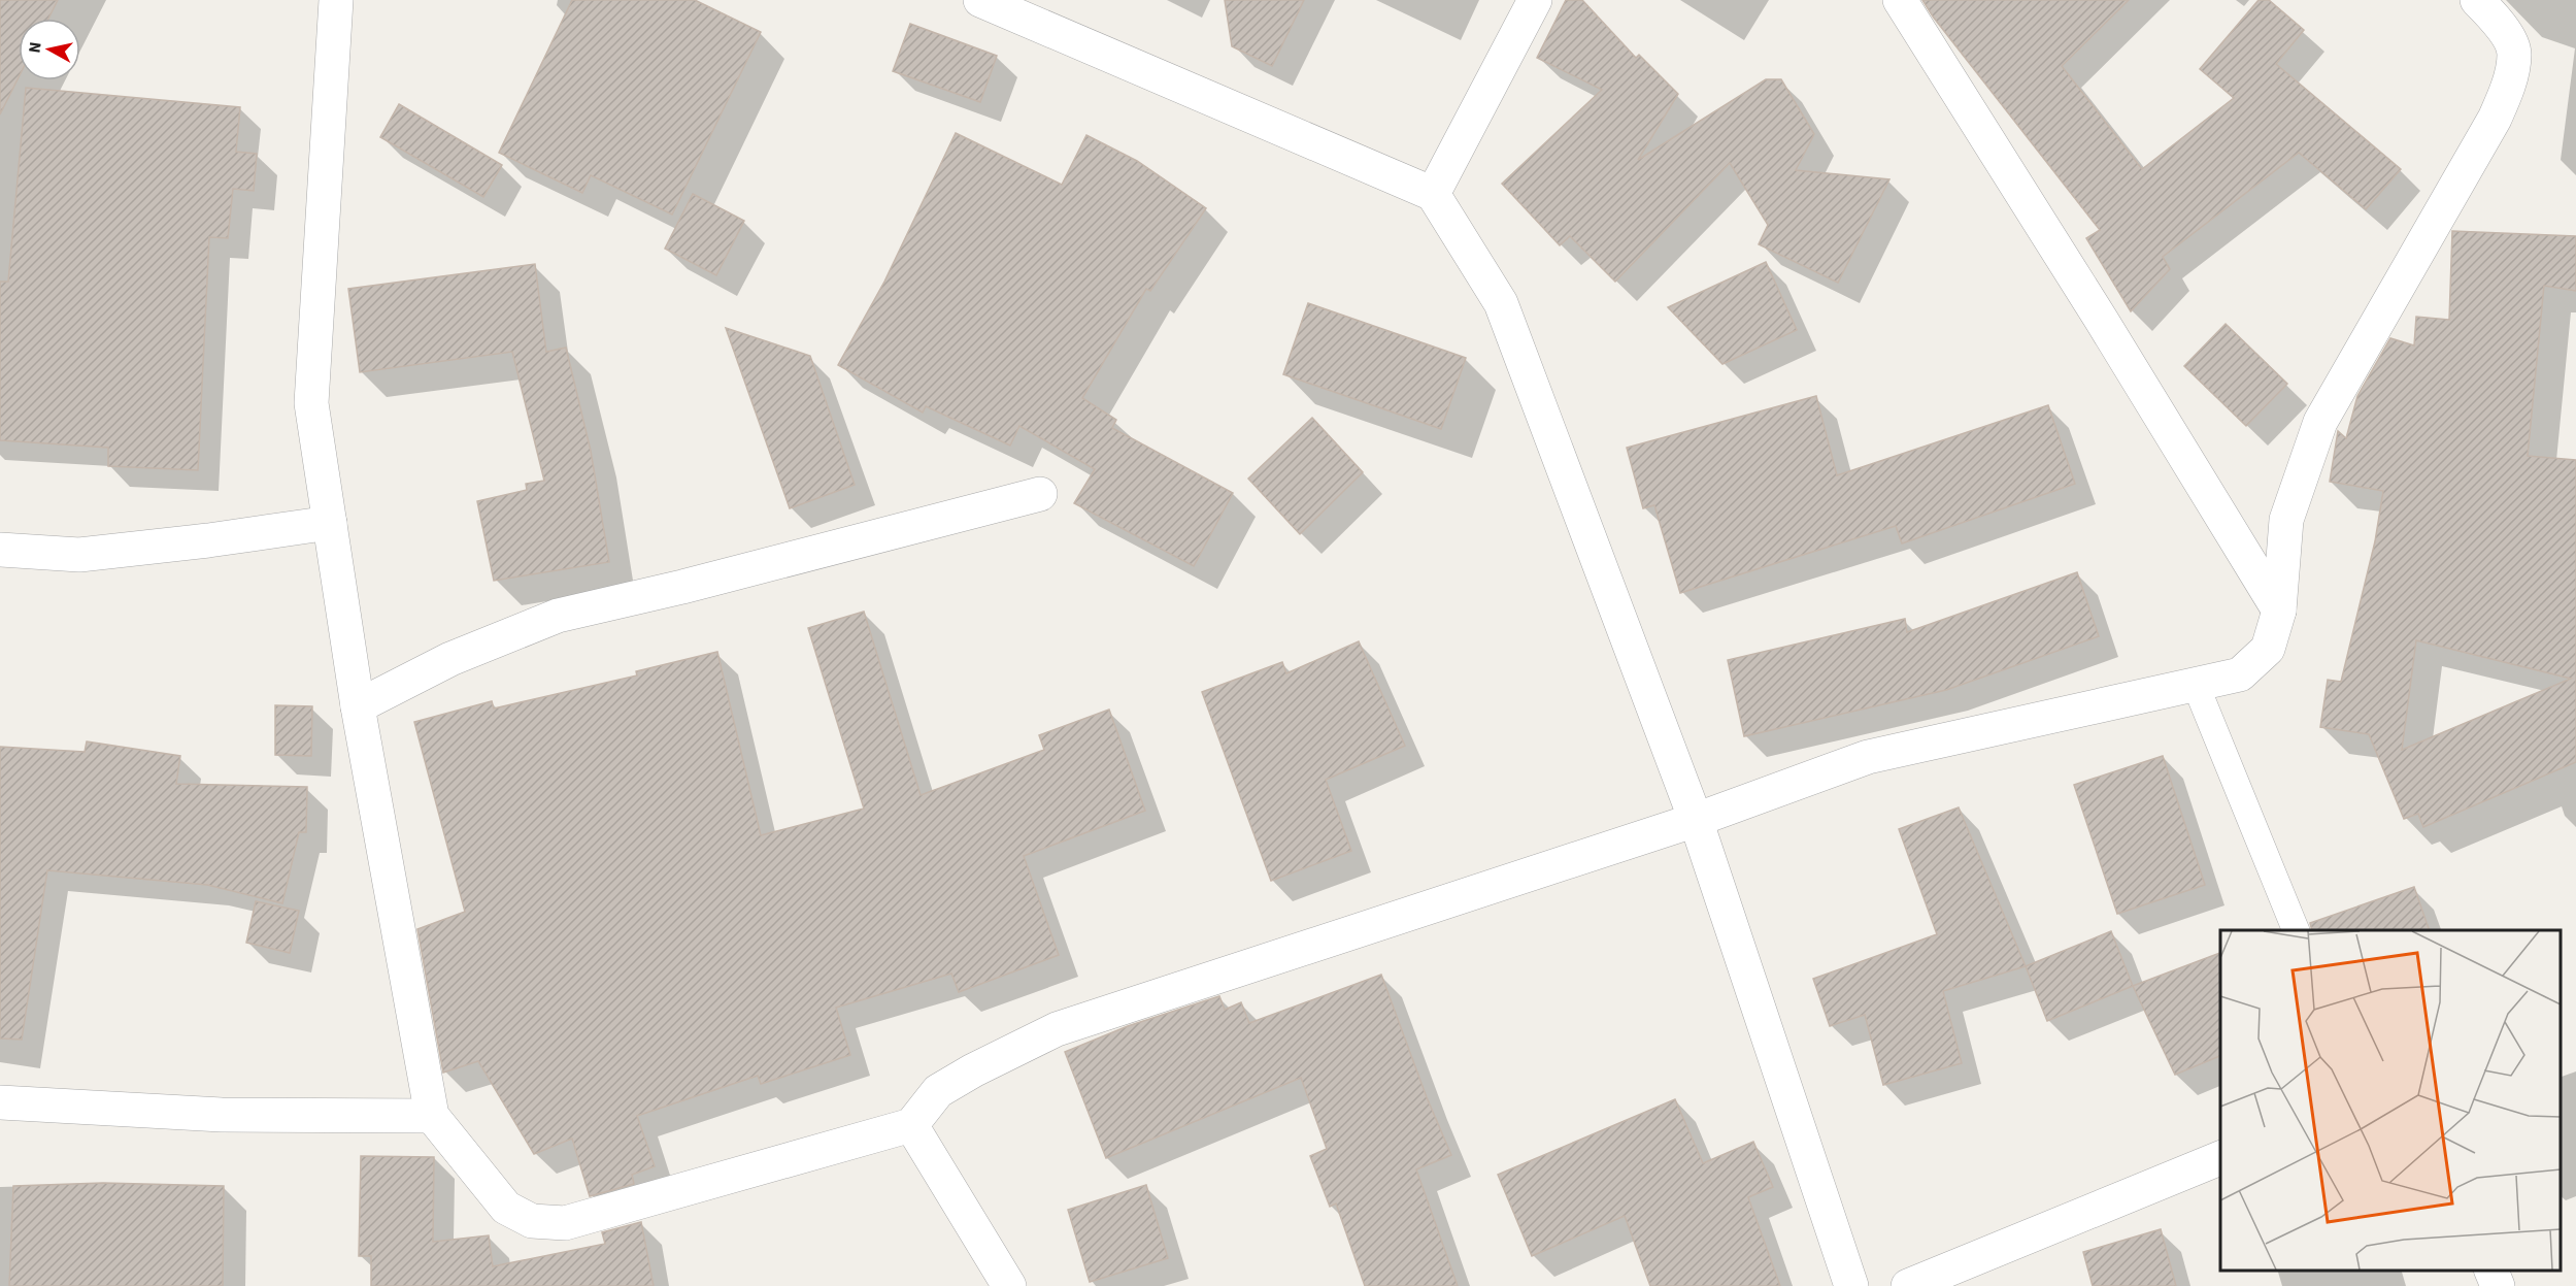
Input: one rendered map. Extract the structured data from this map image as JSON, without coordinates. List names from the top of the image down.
{
  "north": "left"
}
